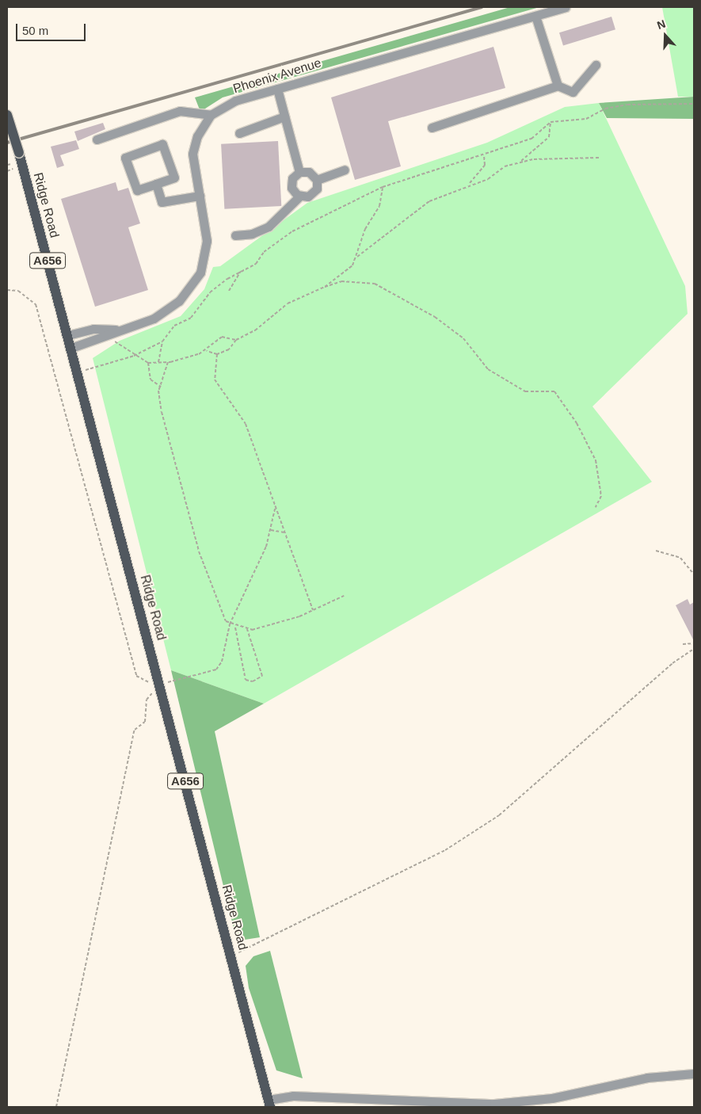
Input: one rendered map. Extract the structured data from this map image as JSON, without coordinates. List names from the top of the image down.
{
  "streets": {
    "main road": ["Ridge Road", "A656"],
    "lane": ["Phoenix Avenue"]
  },
  "crossings": [
    ["Phoenix Avenue", "Ridge Road"]
  ],
  "scale_bar": "50 m",
  "north": "top"
}
